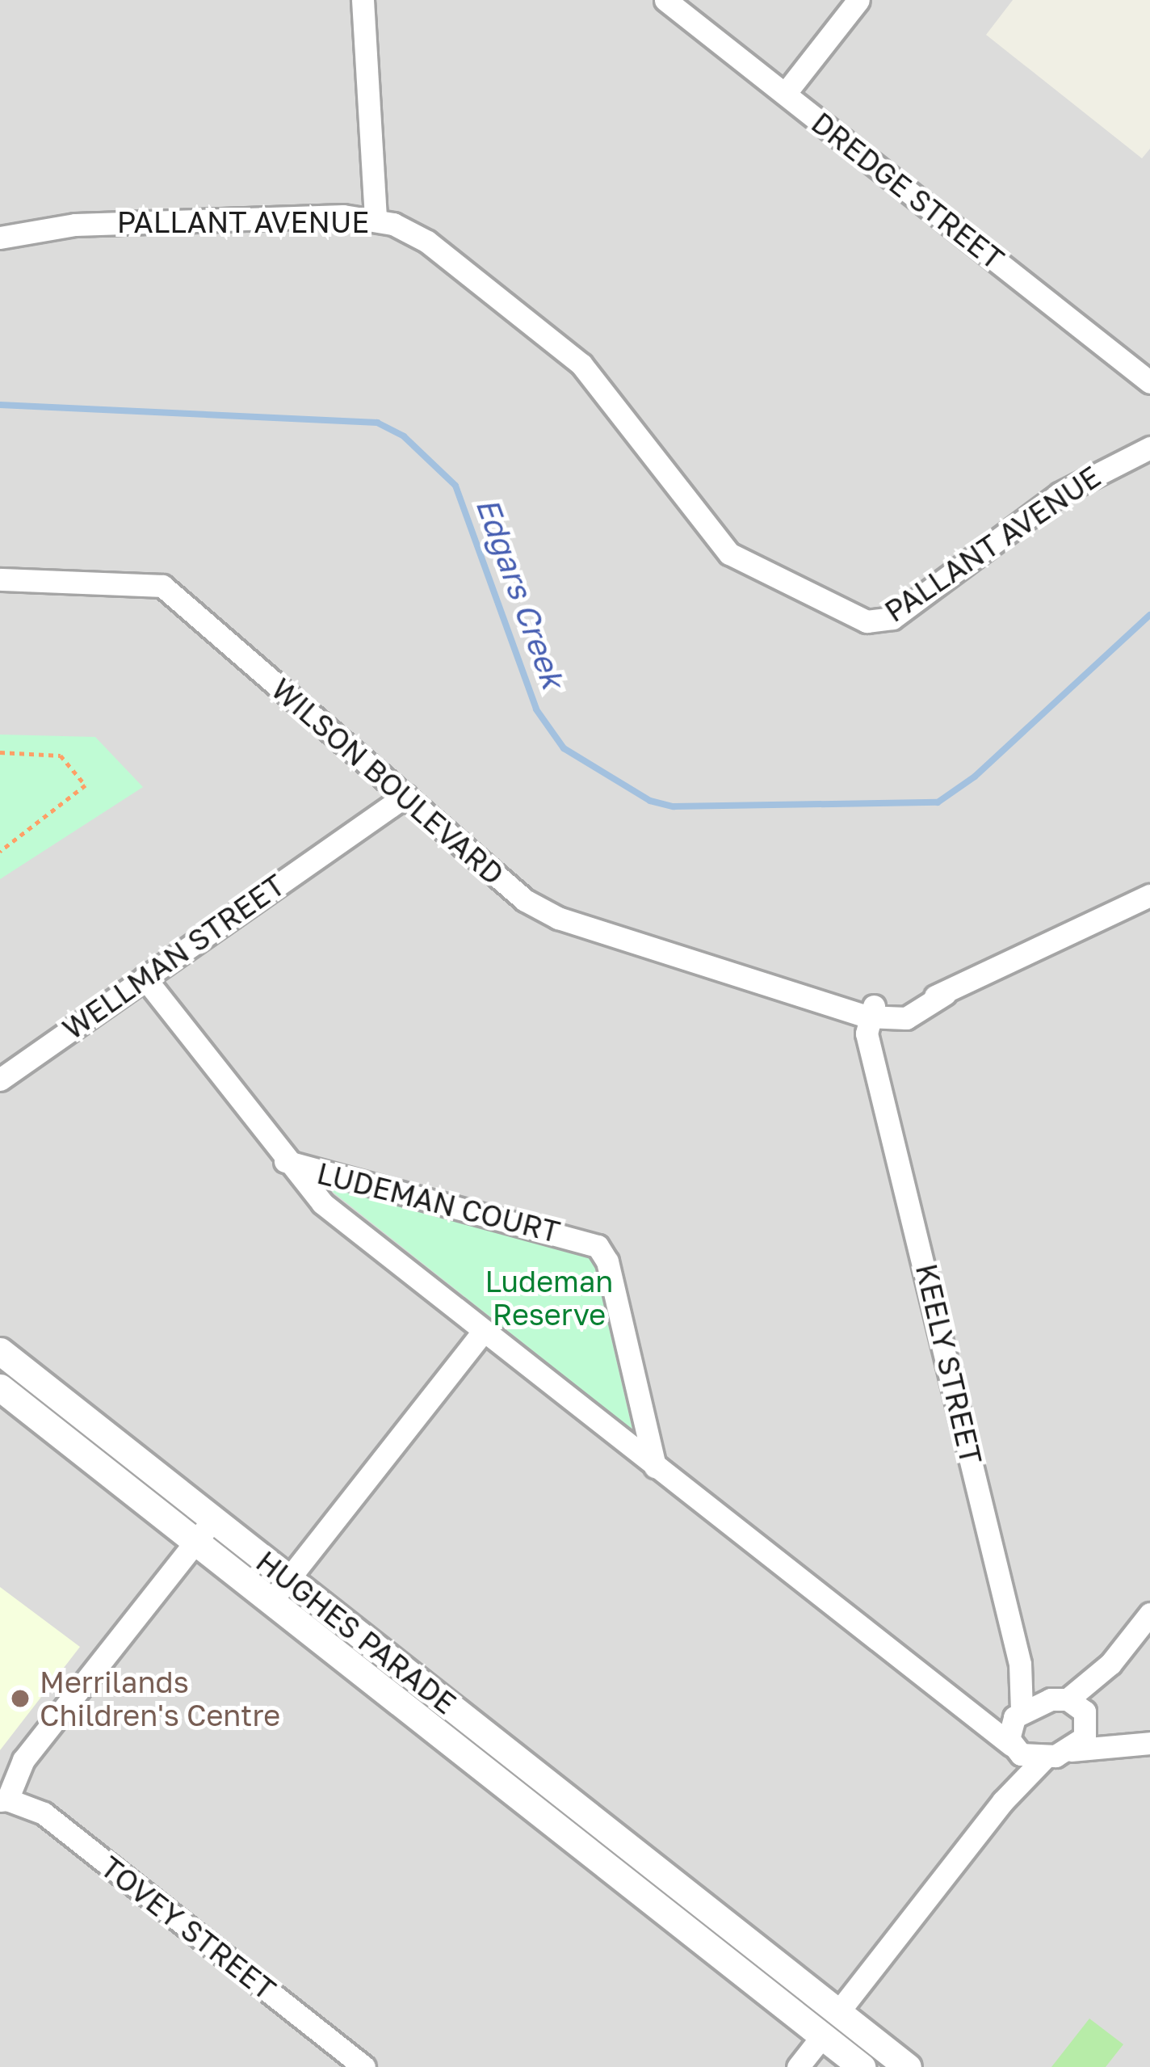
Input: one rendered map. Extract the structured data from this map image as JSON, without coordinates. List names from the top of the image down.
{
  "streets": {
    "street": [
      "DREDGE STREET",
      "PALLANT AVENUE",
      "WILSON BOULEVARD",
      "WELLMAN STREET",
      "LUDEMAN COURT",
      "KEELY STREET",
      "HUGHES PARADE",
      "TOVEY STREET"
    ]
  },
  "crossings": [
    ["WILSON BOULEVARD", "WELLMAN STREET"],
    ["WILSON BOULEVARD", "KEELY STREET"],
    ["WELLMAN STREET", "LUDEMAN COURT"],
    ["LUDEMAN COURT", "KEELY STREET"]
  ],
  "water": ["Edgars Creek"],
  "parks": ["Ludeman Reserve"],
  "places": ["Merrilands Children's Centre"]
}
